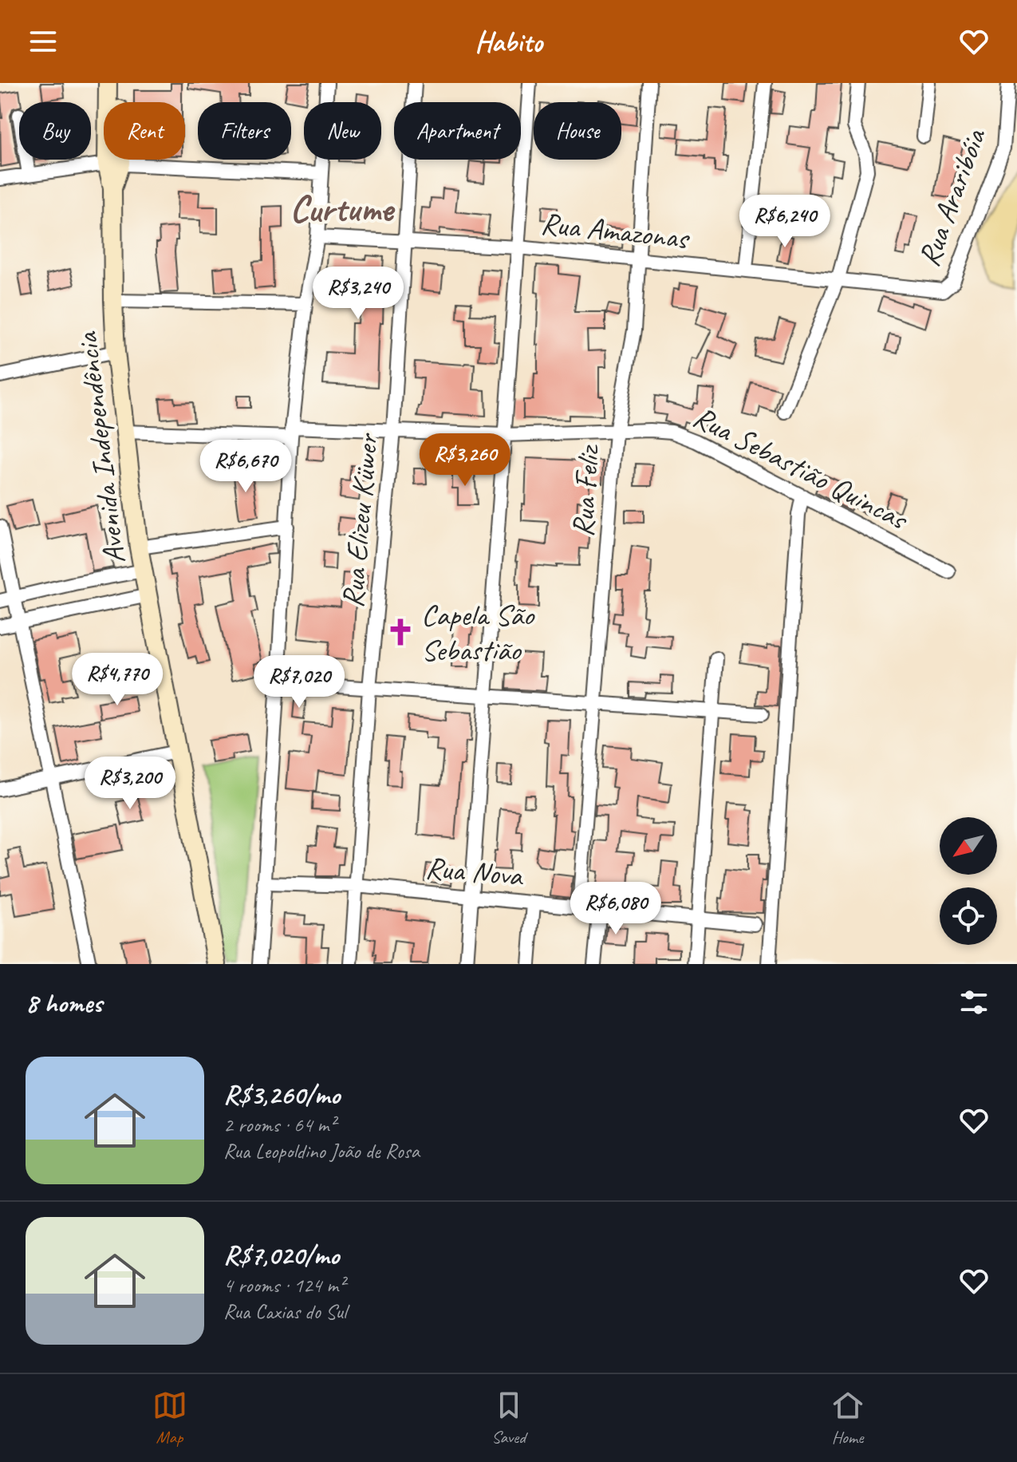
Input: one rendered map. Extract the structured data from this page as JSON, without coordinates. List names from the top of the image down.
{
  "streets": {
    "street": [
      "Rua Araribóia",
      "Rua Amazonas",
      "Avenida Independência",
      "Rua Sebastião Quincas",
      "Rua Feliz",
      "Rua Elizeu Küwer",
      "Rua Nova"
    ]
  },
  "crossings": [
    ["Rua Araribóia", "Rua Amazonas"],
    ["Rua Amazonas", "Rua Feliz"],
    ["Rua Amazonas", "Rua Elizeu Küwer"],
    ["Avenida Independência", "Rua Sebastião Quincas"],
    ["Rua Sebastião Quincas", "Rua Feliz"],
    ["Rua Sebastião Quincas", "Rua Elizeu Küwer"],
    ["Rua Feliz", "Rua Nova"],
    ["Rua Elizeu Küwer", "Rua Nova"]
  ],
  "districts": ["Curtume"],
  "places": {
    "church": ["Capela São Sebastião"]
  },
  "north": "bottom left",
  "page": {
    "header": "Habito",
    "chip": [
      "Buy",
      "Rent",
      "Filters",
      "New",
      "Apartment",
      "House"
    ],
    "price": [
      "R$6,240",
      "R$3,240",
      "R$3,260",
      "R$6,670",
      "R$4,770",
      "R$7,020",
      "R$3,200",
      "R$6,080"
    ],
    "heading": "8 homes",
    "list": [
      {
        "name": "R$3,260/mo",
        "note": "2 rooms · 64 m² · Rua Leopoldino João de Rosa"
      },
      {
        "name": "R$7,020/mo",
        "note": "4 rooms · 124 m² · Rua Caxias do Sul"
      }
    ],
    "tabs": ["Map", "Saved", "Home"]
  }
}
